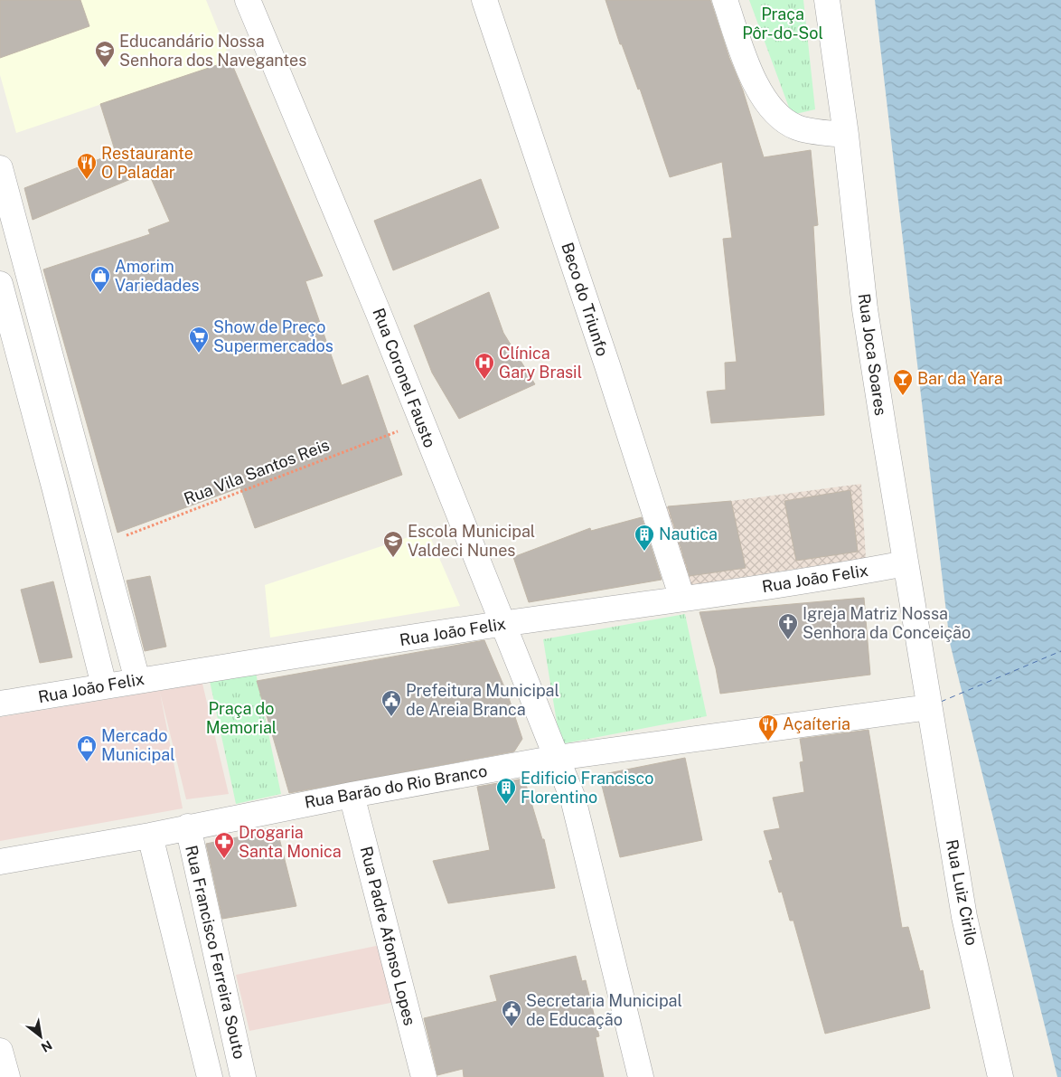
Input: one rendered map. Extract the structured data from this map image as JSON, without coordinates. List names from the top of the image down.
{
  "streets": {
    "street": [
      "Beco do Triunfo",
      "Rua Joca Soares",
      "Rua Coronel Fausto",
      "Rua João Felix",
      "Rua Barão do Rio Branco",
      "Rua Luiz Cirilo",
      "Rua Padre Afonso Lopes",
      "Rua Francisco Ferreira Souto"
    ],
    "path": ["Rua Vila Santos Reis"]
  },
  "crossings": [
    ["Beco do Triunfo", "Rua João Felix"],
    ["Rua Joca Soares", "Rua João Felix"],
    ["Rua Joca Soares", "Rua Barão do Rio Branco"],
    ["Rua Joca Soares", "Rua Luiz Cirilo"],
    ["Rua Coronel Fausto", "Rua Vila Santos Reis"],
    ["Rua Coronel Fausto", "Rua João Felix"],
    ["Rua Coronel Fausto", "Rua Barão do Rio Branco"],
    ["Rua Barão do Rio Branco", "Rua Luiz Cirilo"],
    ["Rua Barão do Rio Branco", "Rua Padre Afonso Lopes"],
    ["Rua Barão do Rio Branco", "Rua Francisco Ferreira Souto"]
  ],
  "parks": ["Praça Pôr-do-Sol", "Praça do Memorial"],
  "places": {
    "school or university": ["Educandário Nossa Senhora dos Navegantes", "Escola Municipal Valdeci Nunes"],
    "restaurant": ["Restaurante O Paladar", "Açaíteria"],
    "shop": ["Amorim Variedades", "Mercado Municipal"],
    "supermarket": ["Show de Preço Supermercados"],
    "hospital": ["Clínica Gary Brasil"],
    "bar": ["Bar da Yara"],
    "building": ["Nautica", "Edificio Francisco Florentino"],
    "church": ["Igreja Matriz Nossa Senhora da Conceição"],
    "public building": ["Prefeitura Municipal de Areia Branca", "Secretaria Municipal de Educação"],
    "pharmacy": ["Drogaria Santa Monica"]
  },
  "north": "bottom right"
}
